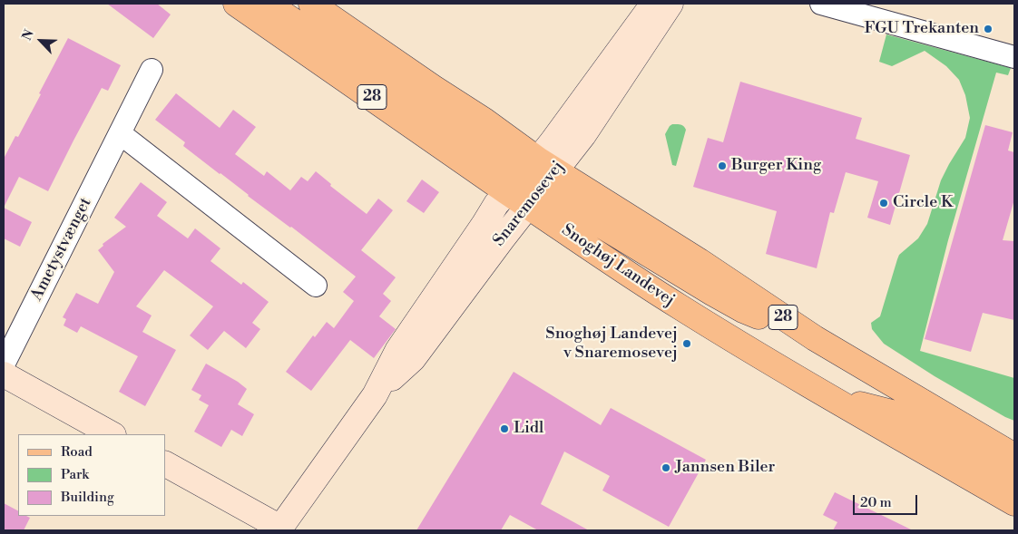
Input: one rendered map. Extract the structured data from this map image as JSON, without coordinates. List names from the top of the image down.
{
  "streets": {
    "main road": ["28", "Snoghøj Landevej"],
    "street": ["Snaremosevej", "Ametystvænget"]
  },
  "crossings": [
    ["Snaremosevej", "Snoghøj Landevej"]
  ],
  "places": [
    "FGU Trekanten",
    "Burger King",
    "Circle K",
    "Snoghøj Landevej v Snaremosevej",
    "Lidl",
    "Jannsen Biler"
  ],
  "legend": ["Road", "Park", "Building"],
  "scale_bar": "20 m",
  "north": "top left"
}
